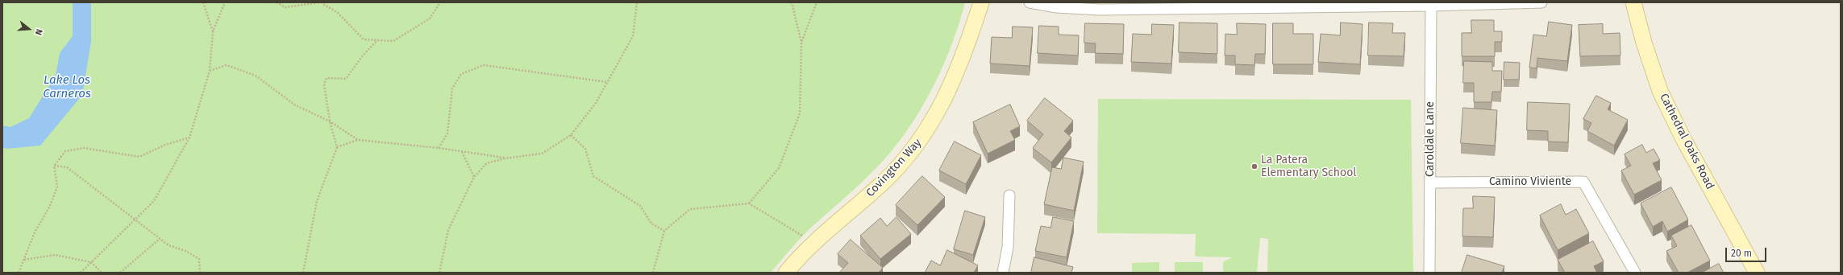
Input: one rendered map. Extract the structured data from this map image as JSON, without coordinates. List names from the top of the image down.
{
  "streets": {
    "street": [
      "Caroldale Lane",
      "Cathedral Oaks Road",
      "Covington Way",
      "Camino Viviente"
    ]
  },
  "crossings": [
    ["Caroldale Lane", "Camino Viviente"]
  ],
  "water": ["Lake Los Carneros"],
  "places": ["La Patera Elementary School"],
  "scale_bar": "20 m",
  "north": "right"
}
